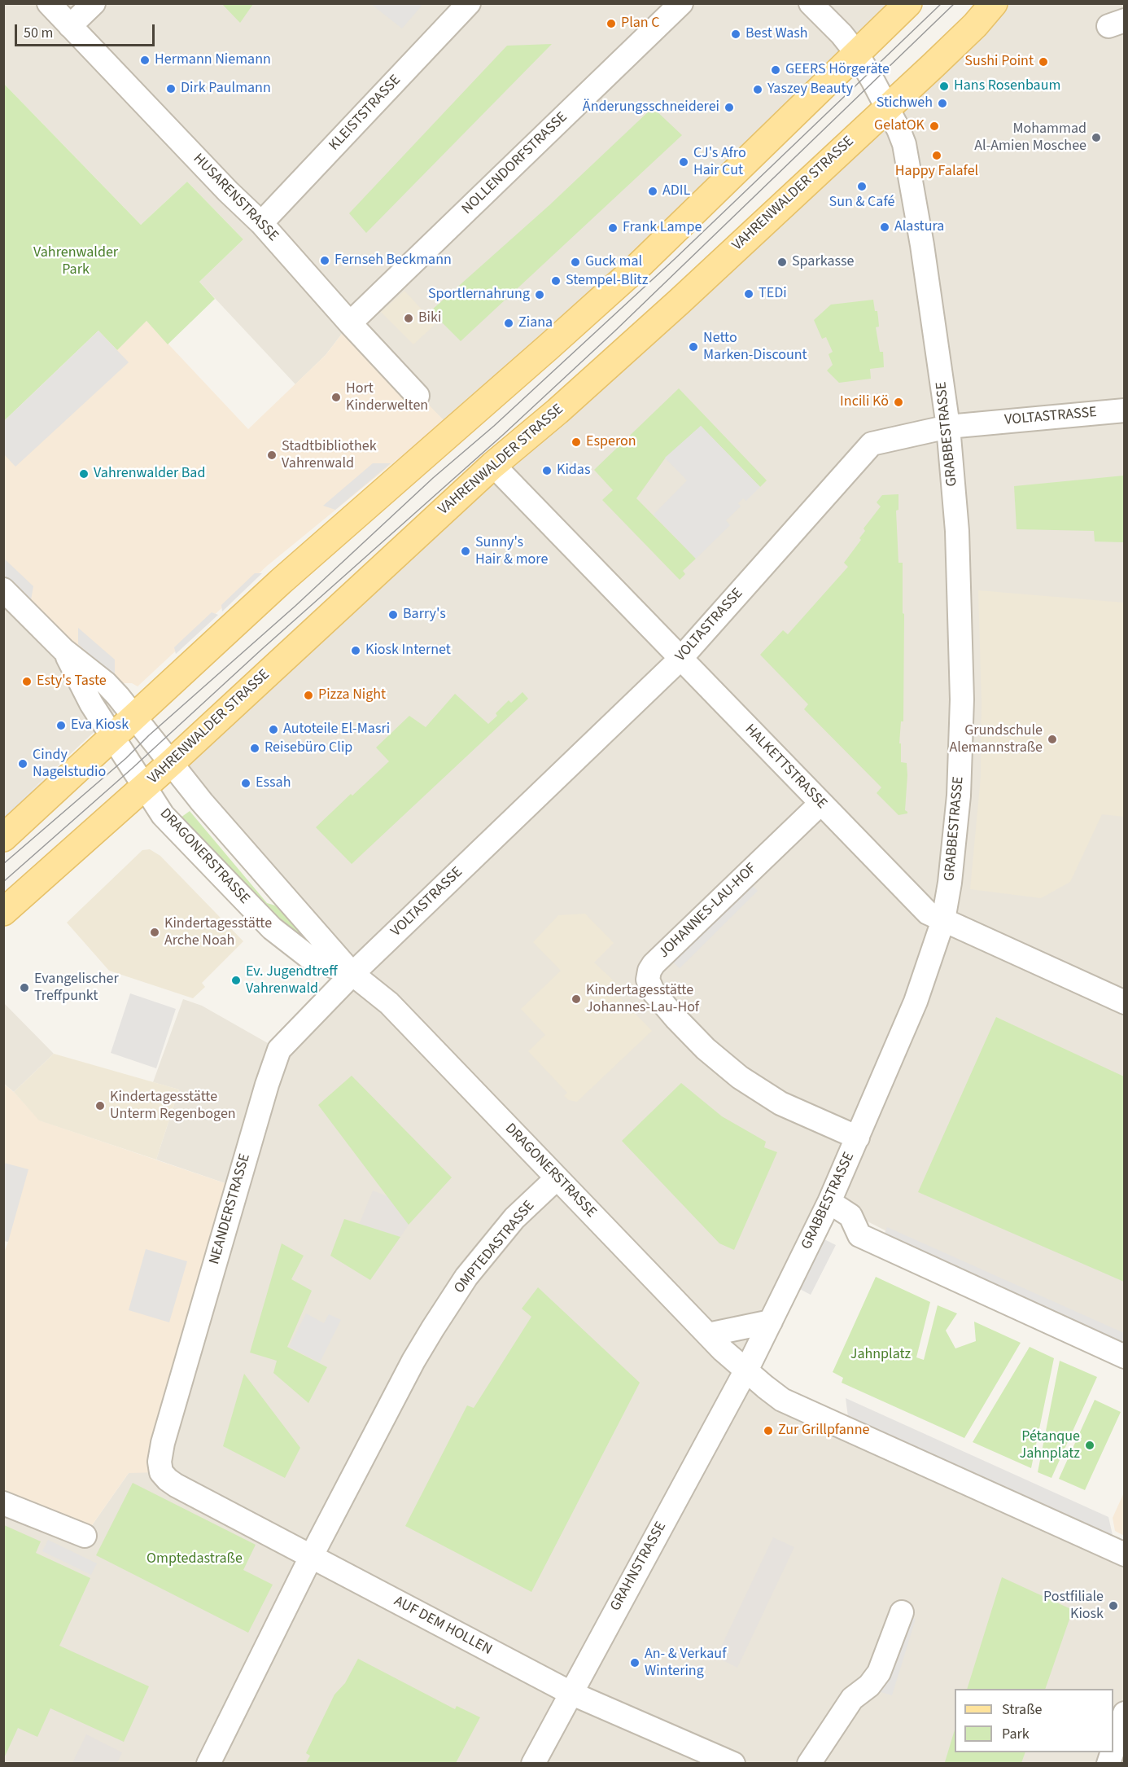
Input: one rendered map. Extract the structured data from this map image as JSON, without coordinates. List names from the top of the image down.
{
  "streets": {
    "main road": ["VAHRENWALDER STRASSE"],
    "street": [
      "KLEISTSTRASSE",
      "NOLLENDORFSTRASSE",
      "HUSARENSTRASSE",
      "VOLTASTRASSE",
      "GRABBESTRASSE",
      "HALKETTSTRASSE",
      "DRAGONERSTRASSE",
      "JOHANNES-LAU-HOF",
      "NEANDERSTRASSE",
      "OMPTEDASTRASSE",
      "GRAHNSTRASSE",
      "AUF DEM HOLLEN"
    ]
  },
  "crossings": [
    ["KLEISTSTRASSE", "HUSARENSTRASSE"],
    ["NOLLENDORFSTRASSE", "HUSARENSTRASSE"],
    ["VAHRENWALDER STRASSE", "GRABBESTRASSE"],
    ["VAHRENWALDER STRASSE", "HALKETTSTRASSE"],
    ["VAHRENWALDER STRASSE", "DRAGONERSTRASSE"],
    ["VOLTASTRASSE", "GRABBESTRASSE"],
    ["VOLTASTRASSE", "HALKETTSTRASSE"],
    ["VOLTASTRASSE", "DRAGONERSTRASSE"],
    ["VOLTASTRASSE", "NEANDERSTRASSE"],
    ["GRABBESTRASSE", "HALKETTSTRASSE"],
    ["GRABBESTRASSE", "DRAGONERSTRASSE"],
    ["GRABBESTRASSE", "JOHANNES-LAU-HOF"],
    ["GRABBESTRASSE", "GRAHNSTRASSE"],
    ["HALKETTSTRASSE", "JOHANNES-LAU-HOF"],
    ["DRAGONERSTRASSE", "NEANDERSTRASSE"],
    ["DRAGONERSTRASSE", "OMPTEDASTRASSE"],
    ["DRAGONERSTRASSE", "GRAHNSTRASSE"],
    ["NEANDERSTRASSE", "AUF DEM HOLLEN"],
    ["OMPTEDASTRASSE", "AUF DEM HOLLEN"],
    ["GRAHNSTRASSE", "AUF DEM HOLLEN"]
  ],
  "parks": ["Vahrenwalder Park", "Jahnplatz", "Omptedastraße"],
  "places": [
    "Plan C",
    "Best Wash",
    "Hermann Niemann",
    "Sushi Point",
    "GEERS Hörgeräte",
    "Hans Rosenbaum",
    "Dirk Paulmann",
    "Yaszey Beauty",
    "Stichweh",
    "Änderungsschneiderei",
    "GelatOK",
    "Mohammad Al-Amien Moschee",
    "Happy Falafel",
    "CJ's Afro Hair Cut",
    "Sun & Café",
    "ADIL",
    "Alastura",
    "Frank Lampe",
    "Fernseh Beckmann",
    "Guck mal",
    "Sparkasse",
    "Stempel-Blitz",
    "TEDi",
    "Sportlernahrung",
    "Biki",
    "Ziana",
    "Netto Marken-Discount",
    "Hort Kinderwelten",
    "Incili Kö",
    "Esperon",
    "Stadtbibliothek Vahrenwald",
    "Kidas",
    "Vahrenwalder Bad",
    "Sunny's Hair & more",
    "Barry's",
    "Kiosk Internet",
    "Esty's Taste",
    "Pizza Night",
    "Eva Kiosk",
    "Autoteile El-Masri",
    "Grundschule Alemannstraße",
    "Reisebüro Clip",
    "Cindy Nagelstudio",
    "Essah",
    "Kindertagesstätte Arche Noah",
    "Ev. Jugendtreff Vahrenwald",
    "Evangelischer Treffpunkt",
    "Kindertagesstätte Johannes-Lau-Hof",
    "Kindertagesstätte Unterm Regenbogen",
    "Zur Grillpfanne",
    "Pétanque Jahnplatz",
    "Postfiliale Kiosk",
    "An- & Verkauf Wintering"
  ],
  "legend": ["Straße", "Park"],
  "scale_bar": "50 m"
}
